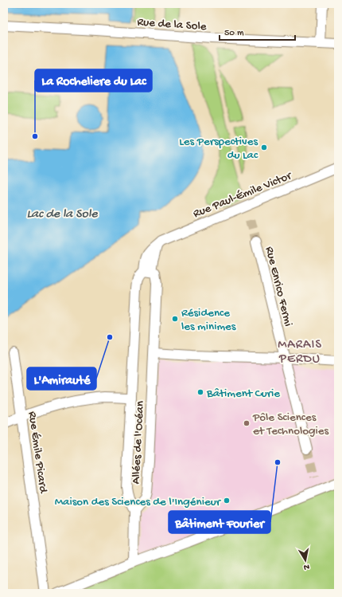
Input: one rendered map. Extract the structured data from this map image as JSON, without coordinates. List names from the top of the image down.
{
  "streets": {
    "street": [
      "Rue de la Sole",
      "Rue Paul-Émile Victor",
      "Rue Enrico Fermi",
      "Allées de l'Océan",
      "Rue Émile Picard"
    ]
  },
  "crossings": [
    ["Rue Paul-Émile Victor", "Allées de l'Océan"]
  ],
  "districts": ["MARAIS PERDU"],
  "water": ["Lac de la Sole"],
  "places": [
    "La Rocheliere du Lac",
    "Les Perspectives du Lac",
    "Résidence les minimes",
    "L'Amirauté",
    "Bâtiment Curie",
    "Pôle Sciences et Technologies",
    "Bâtiment Fourier",
    "Maison des Sciences de l'Ingénieur"
  ],
  "scale_bar": "50 m",
  "north": "bottom"
}
